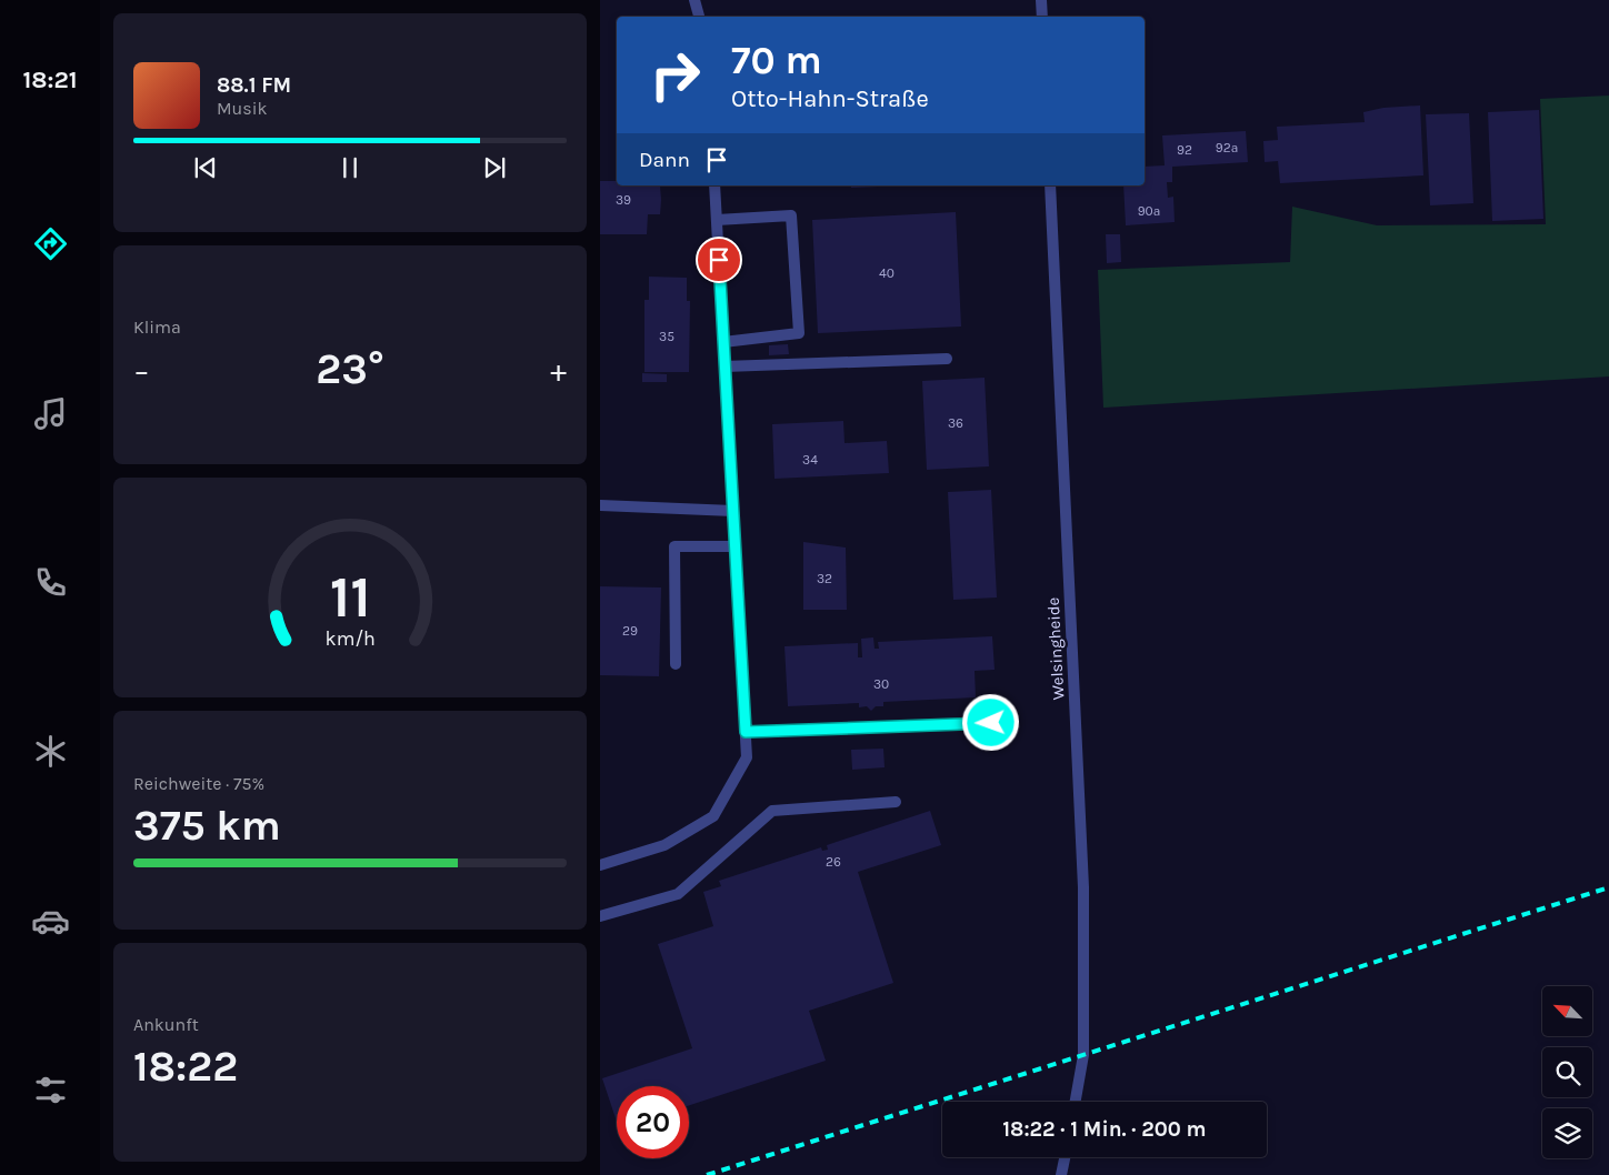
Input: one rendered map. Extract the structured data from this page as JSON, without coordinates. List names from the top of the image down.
{
  "streets": {
    "street": ["Welsingheide"]
  },
  "house_numbers": [
    "92a",
    "92",
    "39",
    "90a",
    "40",
    "35",
    "36",
    "34",
    "32",
    "29",
    "30",
    "26"
  ],
  "north": "top left",
  "page": {
    "tabs": "18:21",
    "turn": ["70 m", "Otto-Hahn-Straße"],
    "song": ["88.1 FM", "Musik"],
    "then": "Dann",
    "tile": [
      "Klima",
      ["Reichweite · 75%", "375 km"],
      ["Ankunft", "18:22"]
    ],
    "heat": ["−", "23°", "+"],
    "limit": "20",
    "trip": "18:22 · 1 Min. · 200 m",
    "gauge": ["11", "km/h"]
  }
}
